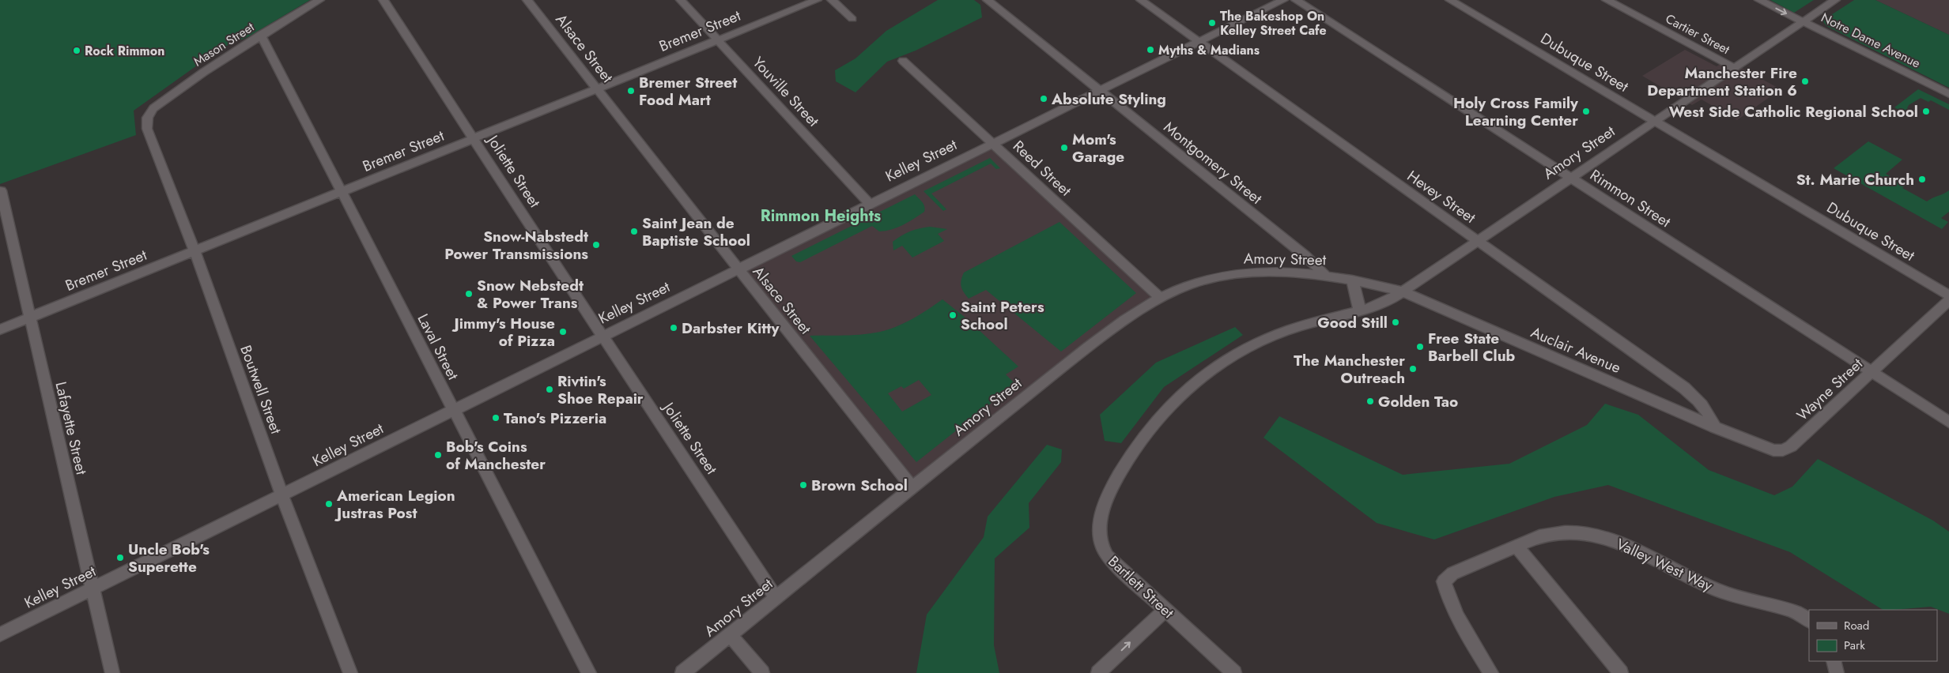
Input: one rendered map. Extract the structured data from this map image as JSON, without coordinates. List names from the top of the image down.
{
  "streets": {
    "street": [
      "Bremer Street",
      "Cartier Street",
      "Notre Dame Avenue",
      "Mason Street",
      "Alsace Street",
      "Dubuque Street",
      "Youville Street",
      "Amory Street",
      "Kelley Street",
      "Montgomery Street",
      "Reed Street",
      "Joliette Street",
      "Hevey Street",
      "Rimmon Street",
      "Laval Street",
      "Auclair Avenue",
      "Boutwell Street",
      "Wayne Street",
      "Lafayette Street",
      "Valley West Way",
      "Bartlett Street"
    ]
  },
  "crossings": [
    ["Bremer Street", "Alsace Street"],
    ["Bremer Street", "Youville Street"],
    ["Bremer Street", "Joliette Street"],
    ["Bremer Street", "Laval Street"],
    ["Bremer Street", "Boutwell Street"],
    ["Bremer Street", "Lafayette Street"],
    ["Cartier Street", "Amory Street"],
    ["Notre Dame Avenue", "Amory Street"],
    ["Mason Street", "Laval Street"],
    ["Mason Street", "Boutwell Street"],
    ["Alsace Street", "Amory Street"],
    ["Alsace Street", "Kelley Street"],
    ["Dubuque Street", "Amory Street"],
    ["Youville Street", "Kelley Street"],
    ["Amory Street", "Montgomery Street"],
    ["Amory Street", "Reed Street"],
    ["Amory Street", "Joliette Street"],
    ["Amory Street", "Hevey Street"],
    ["Amory Street", "Rimmon Street"],
    ["Amory Street", "Auclair Avenue"],
    ["Amory Street", "Bartlett Street"],
    ["Kelley Street", "Montgomery Street"],
    ["Kelley Street", "Reed Street"],
    ["Kelley Street", "Joliette Street"],
    ["Kelley Street", "Hevey Street"],
    ["Kelley Street", "Laval Street"],
    ["Kelley Street", "Boutwell Street"],
    ["Kelley Street", "Lafayette Street"],
    ["Hevey Street", "Auclair Avenue"],
    ["Hevey Street", "Wayne Street"],
    ["Rimmon Street", "Wayne Street"],
    ["Auclair Avenue", "Wayne Street"],
    ["Auclair Avenue", "Bartlett Street"]
  ],
  "districts": ["Rimmon Heights"],
  "places": [
    "The Bakeshop On Kelley Street Cafe",
    "Myths & Madians",
    "Rock Rimmon",
    "Manchester Fire Department Station 6",
    "Bremer Street Food Mart",
    "Absolute Styling",
    "Holy Cross Family Learning Center",
    "West Side Catholic Regional School",
    "Mom's Garage",
    "St. Marie Church",
    "Saint Jean de Baptiste School",
    "Snow-Nabstedt Power Transmissions",
    "Snow Nebstedt & Power Trans",
    "Saint Peters School",
    "Good Still",
    "Darbster Kitty",
    "Jimmy's House of Pizza",
    "Free State Barbell Club",
    "The Manchester Outreach",
    "Rivtin's Shoe Repair",
    "Golden Tao",
    "Tano's Pizzeria",
    "Bob's Coins of Manchester",
    "Brown School",
    "American Legion Justras Post",
    "Uncle Bob's Superette"
  ],
  "legend": ["Road", "Park"]
}
